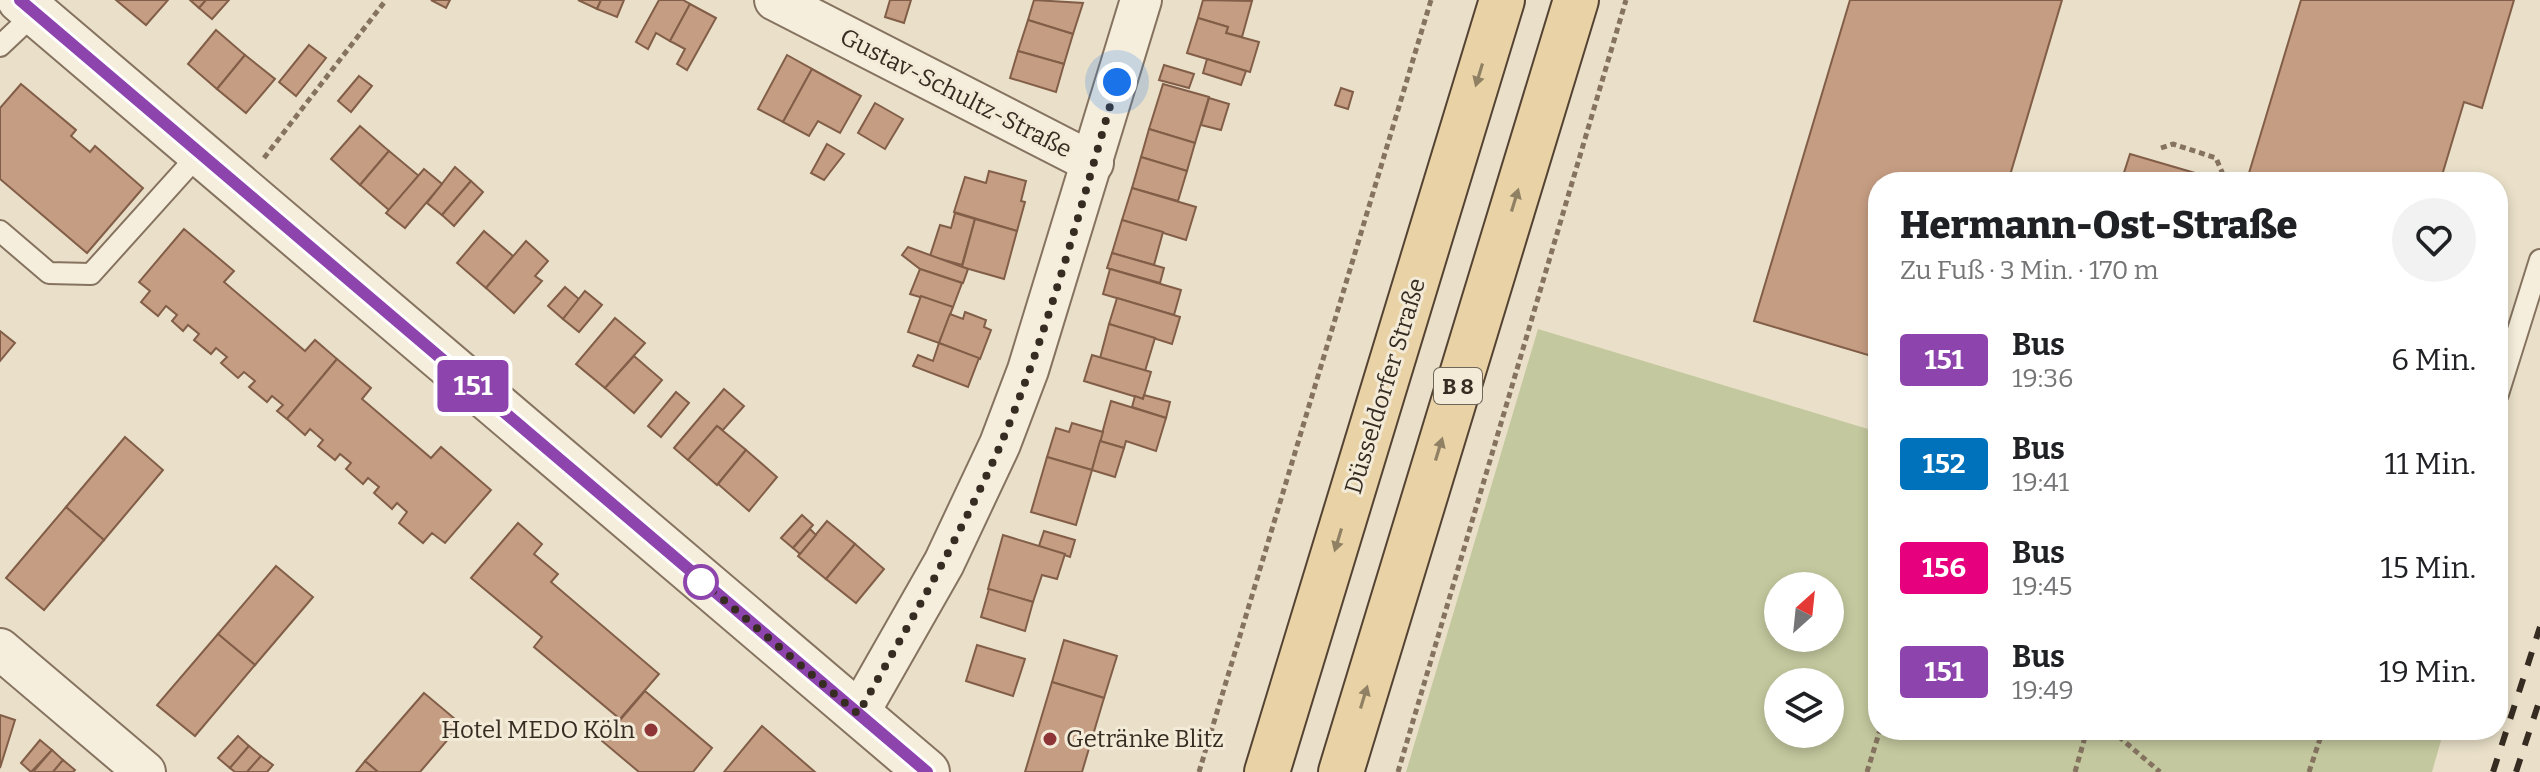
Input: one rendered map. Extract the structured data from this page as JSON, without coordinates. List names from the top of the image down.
{
  "streets": {
    "main road": ["Düsseldorfer Straße", "B 8"],
    "street": ["Gustav-Schultz-Straße"]
  },
  "places": ["Hotel MEDO Köln", "Getränke Blitz"],
  "lines": ["bus line 151"],
  "north": "top right",
  "page": {
    "on_map": "151",
    "heading": ["Hermann-Ost-Straße", "Zu Fuß · 3 Min. · 170 m"],
    "list": [
      {
        "mark": "151",
        "name": "Bus",
        "note": "19:36",
        "value": "6 Min."
      },
      {
        "mark": "152",
        "name": "Bus",
        "note": "19:41",
        "value": "11 Min."
      },
      {
        "mark": "156",
        "name": "Bus",
        "note": "19:45",
        "value": "15 Min."
      },
      {
        "mark": "151",
        "name": "Bus",
        "note": "19:49",
        "value": "19 Min."
      }
    ]
  }
}
